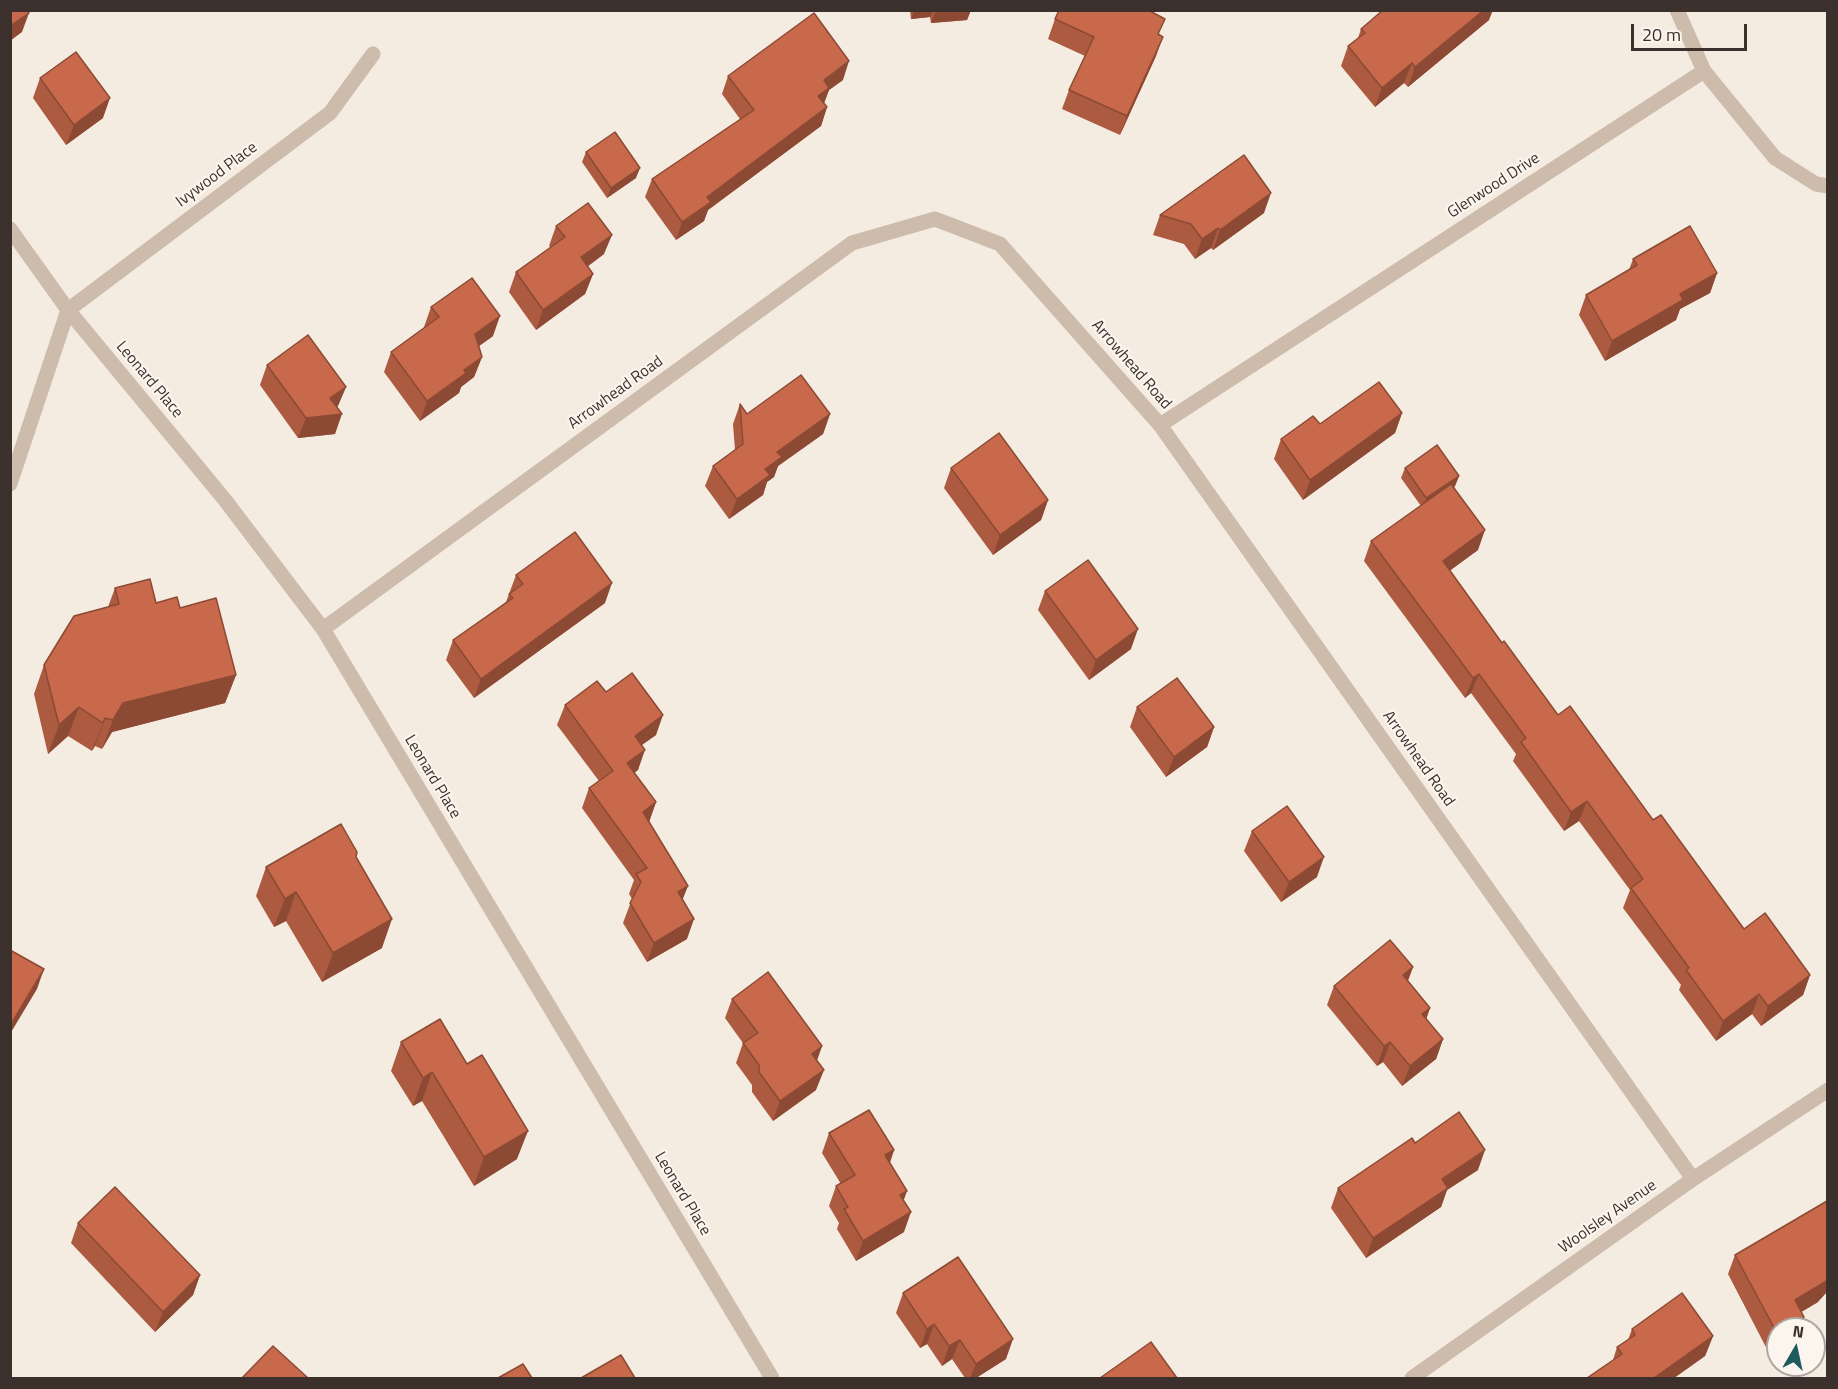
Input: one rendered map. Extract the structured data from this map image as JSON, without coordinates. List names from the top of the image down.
{
  "streets": {
    "street": [
      "Ivywood Place",
      "Glenwood Drive",
      "Arrowhead Road",
      "Leonard Place",
      "Woolsley Avenue"
    ]
  },
  "crossings": [
    ["Ivywood Place", "Leonard Place"],
    ["Glenwood Drive", "Arrowhead Road"],
    ["Arrowhead Road", "Leonard Place"],
    ["Arrowhead Road", "Woolsley Avenue"]
  ],
  "scale_bar": "20 m",
  "north": "top"
}
